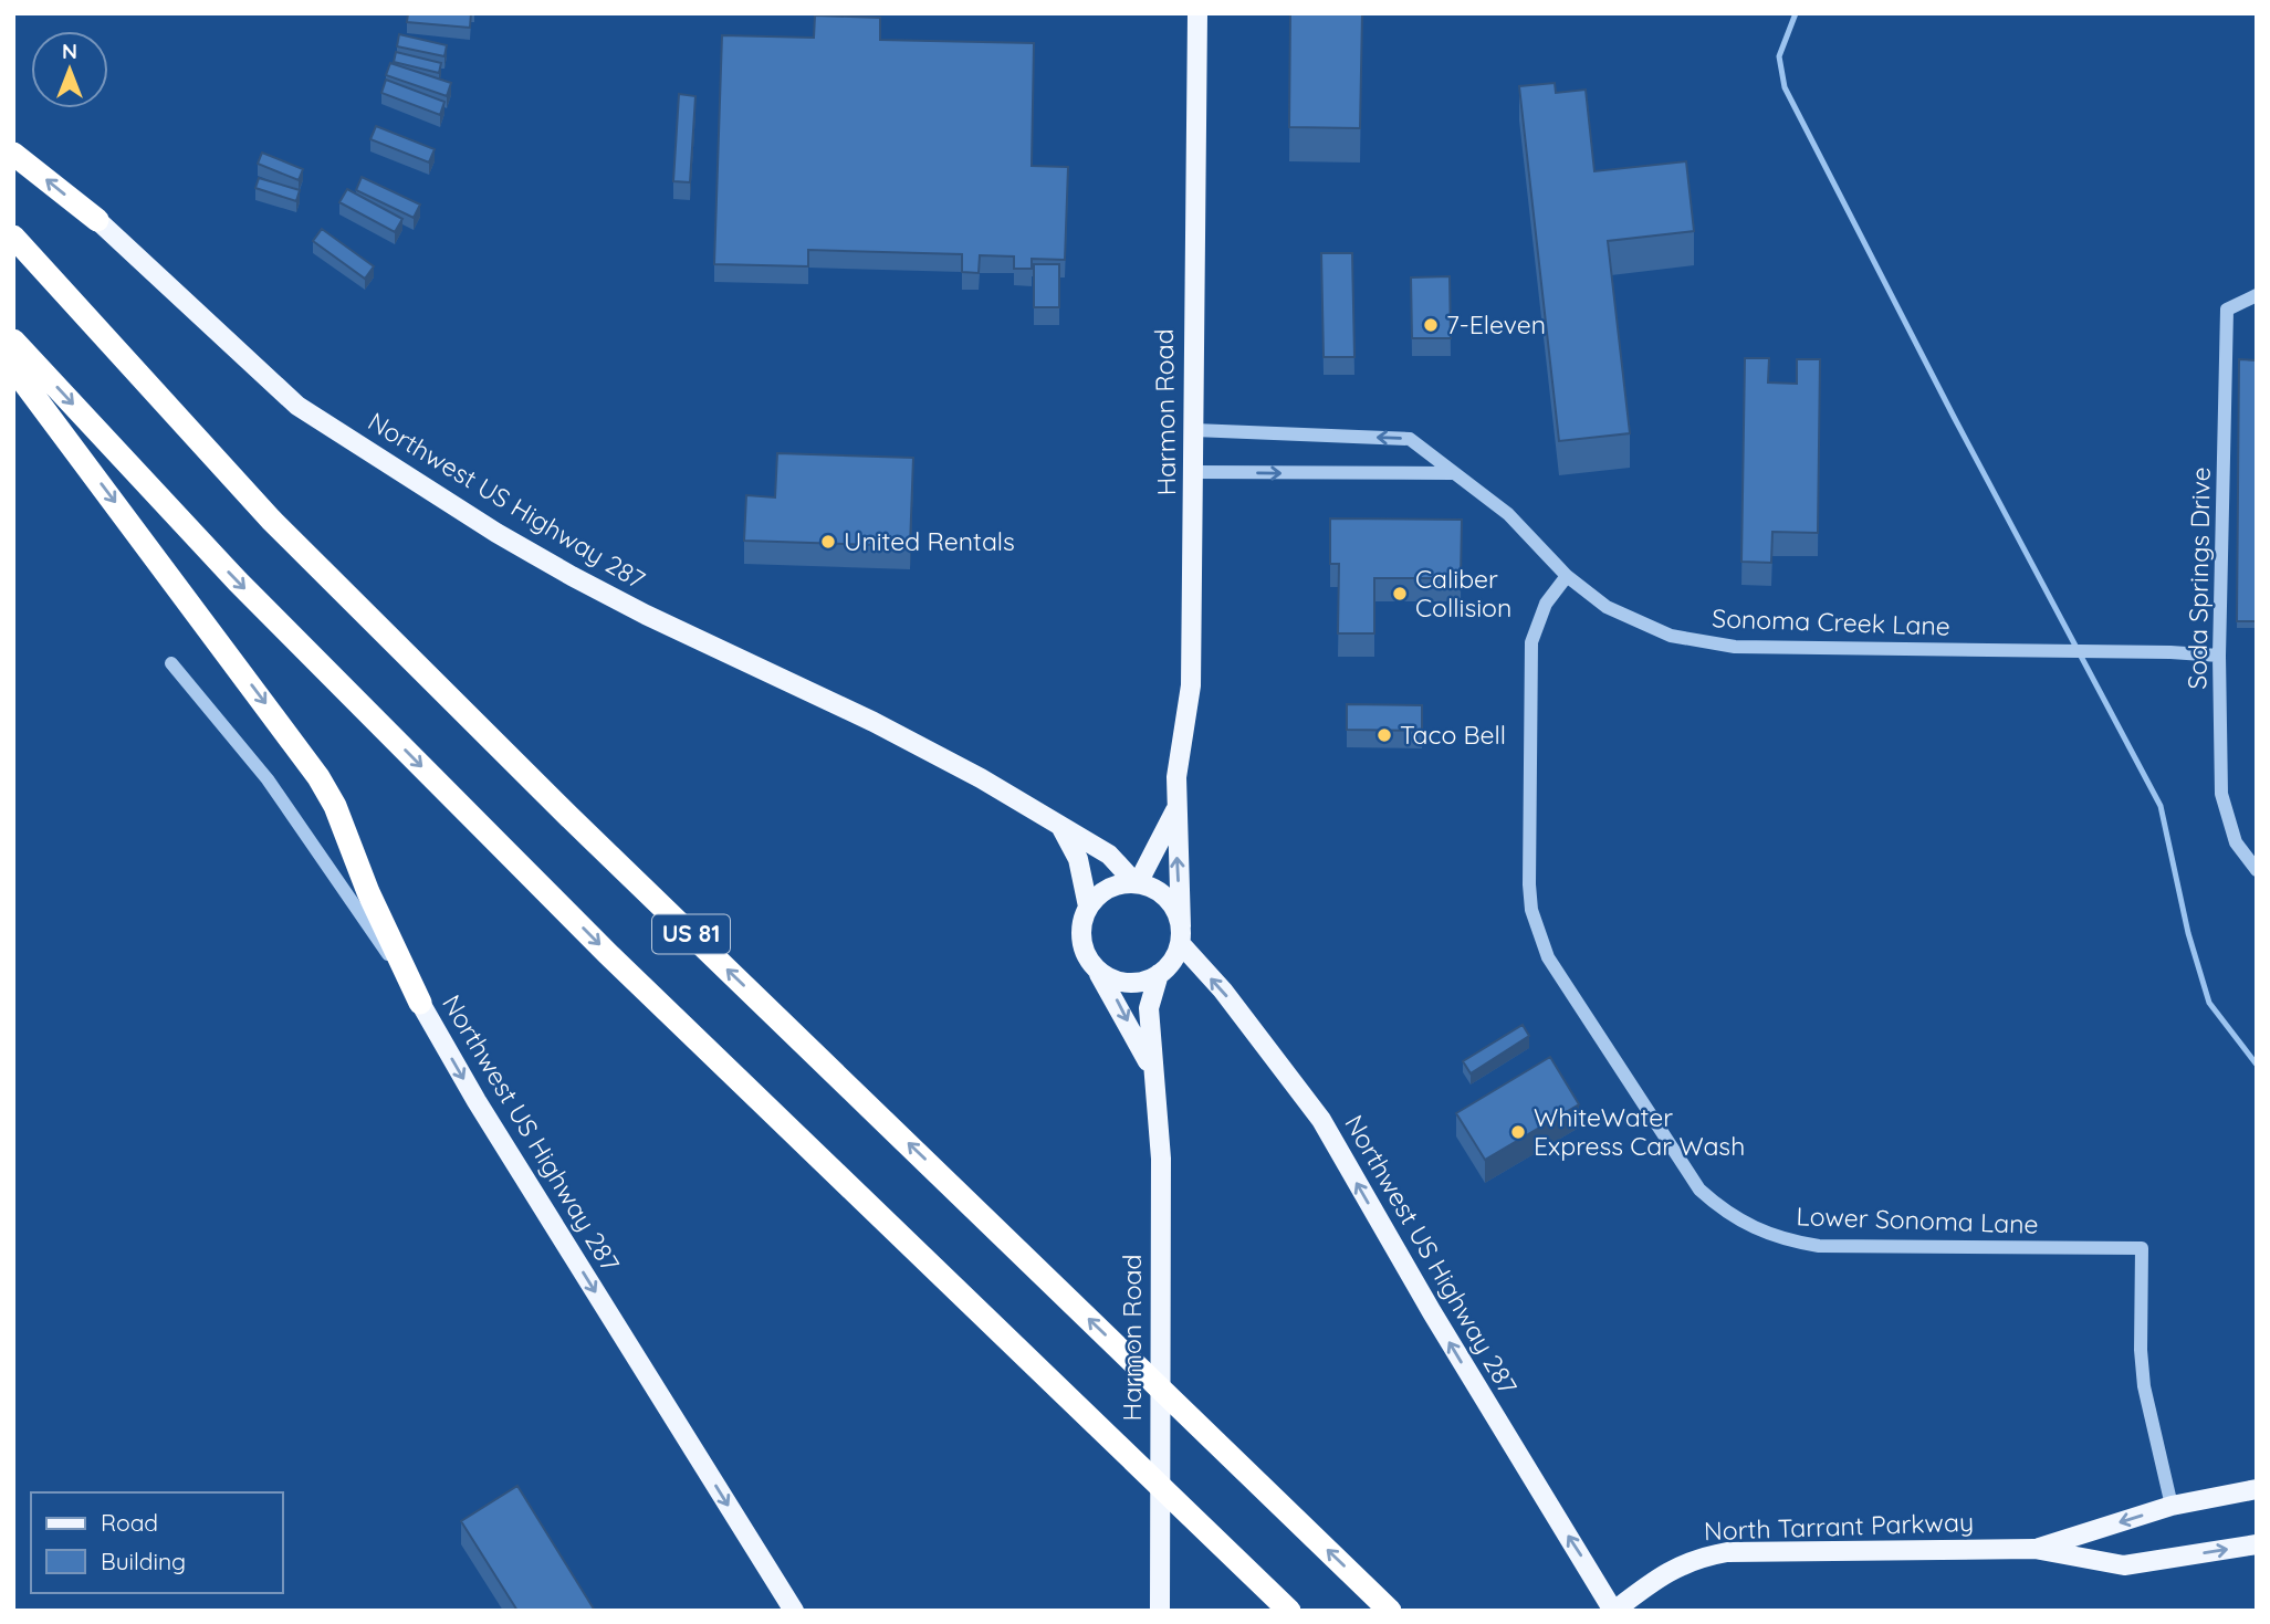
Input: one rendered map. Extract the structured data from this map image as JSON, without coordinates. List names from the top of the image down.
{
  "streets": {
    "highway": ["US 81"],
    "main road": ["Harmon Road", "Northwest US Highway 287", "North Tarrant Parkway"],
    "street": ["Soda Springs Drive", "Sonoma Creek Lane", "Lower Sonoma Lane"]
  },
  "crossings": [
    ["Harmon Road", "Northwest US Highway 287"],
    ["Harmon Road", "Sonoma Creek Lane"],
    ["Northwest US Highway 287", "North Tarrant Parkway"],
    ["Soda Springs Drive", "Sonoma Creek Lane"],
    ["Sonoma Creek Lane", "Lower Sonoma Lane"],
    ["Lower Sonoma Lane", "North Tarrant Parkway"]
  ],
  "places": [
    "7-Eleven",
    "United Rentals",
    "Caliber Collision",
    "Taco Bell",
    "WhiteWater Express Car Wash"
  ],
  "legend": ["Road", "Building"],
  "north": "top"
}
